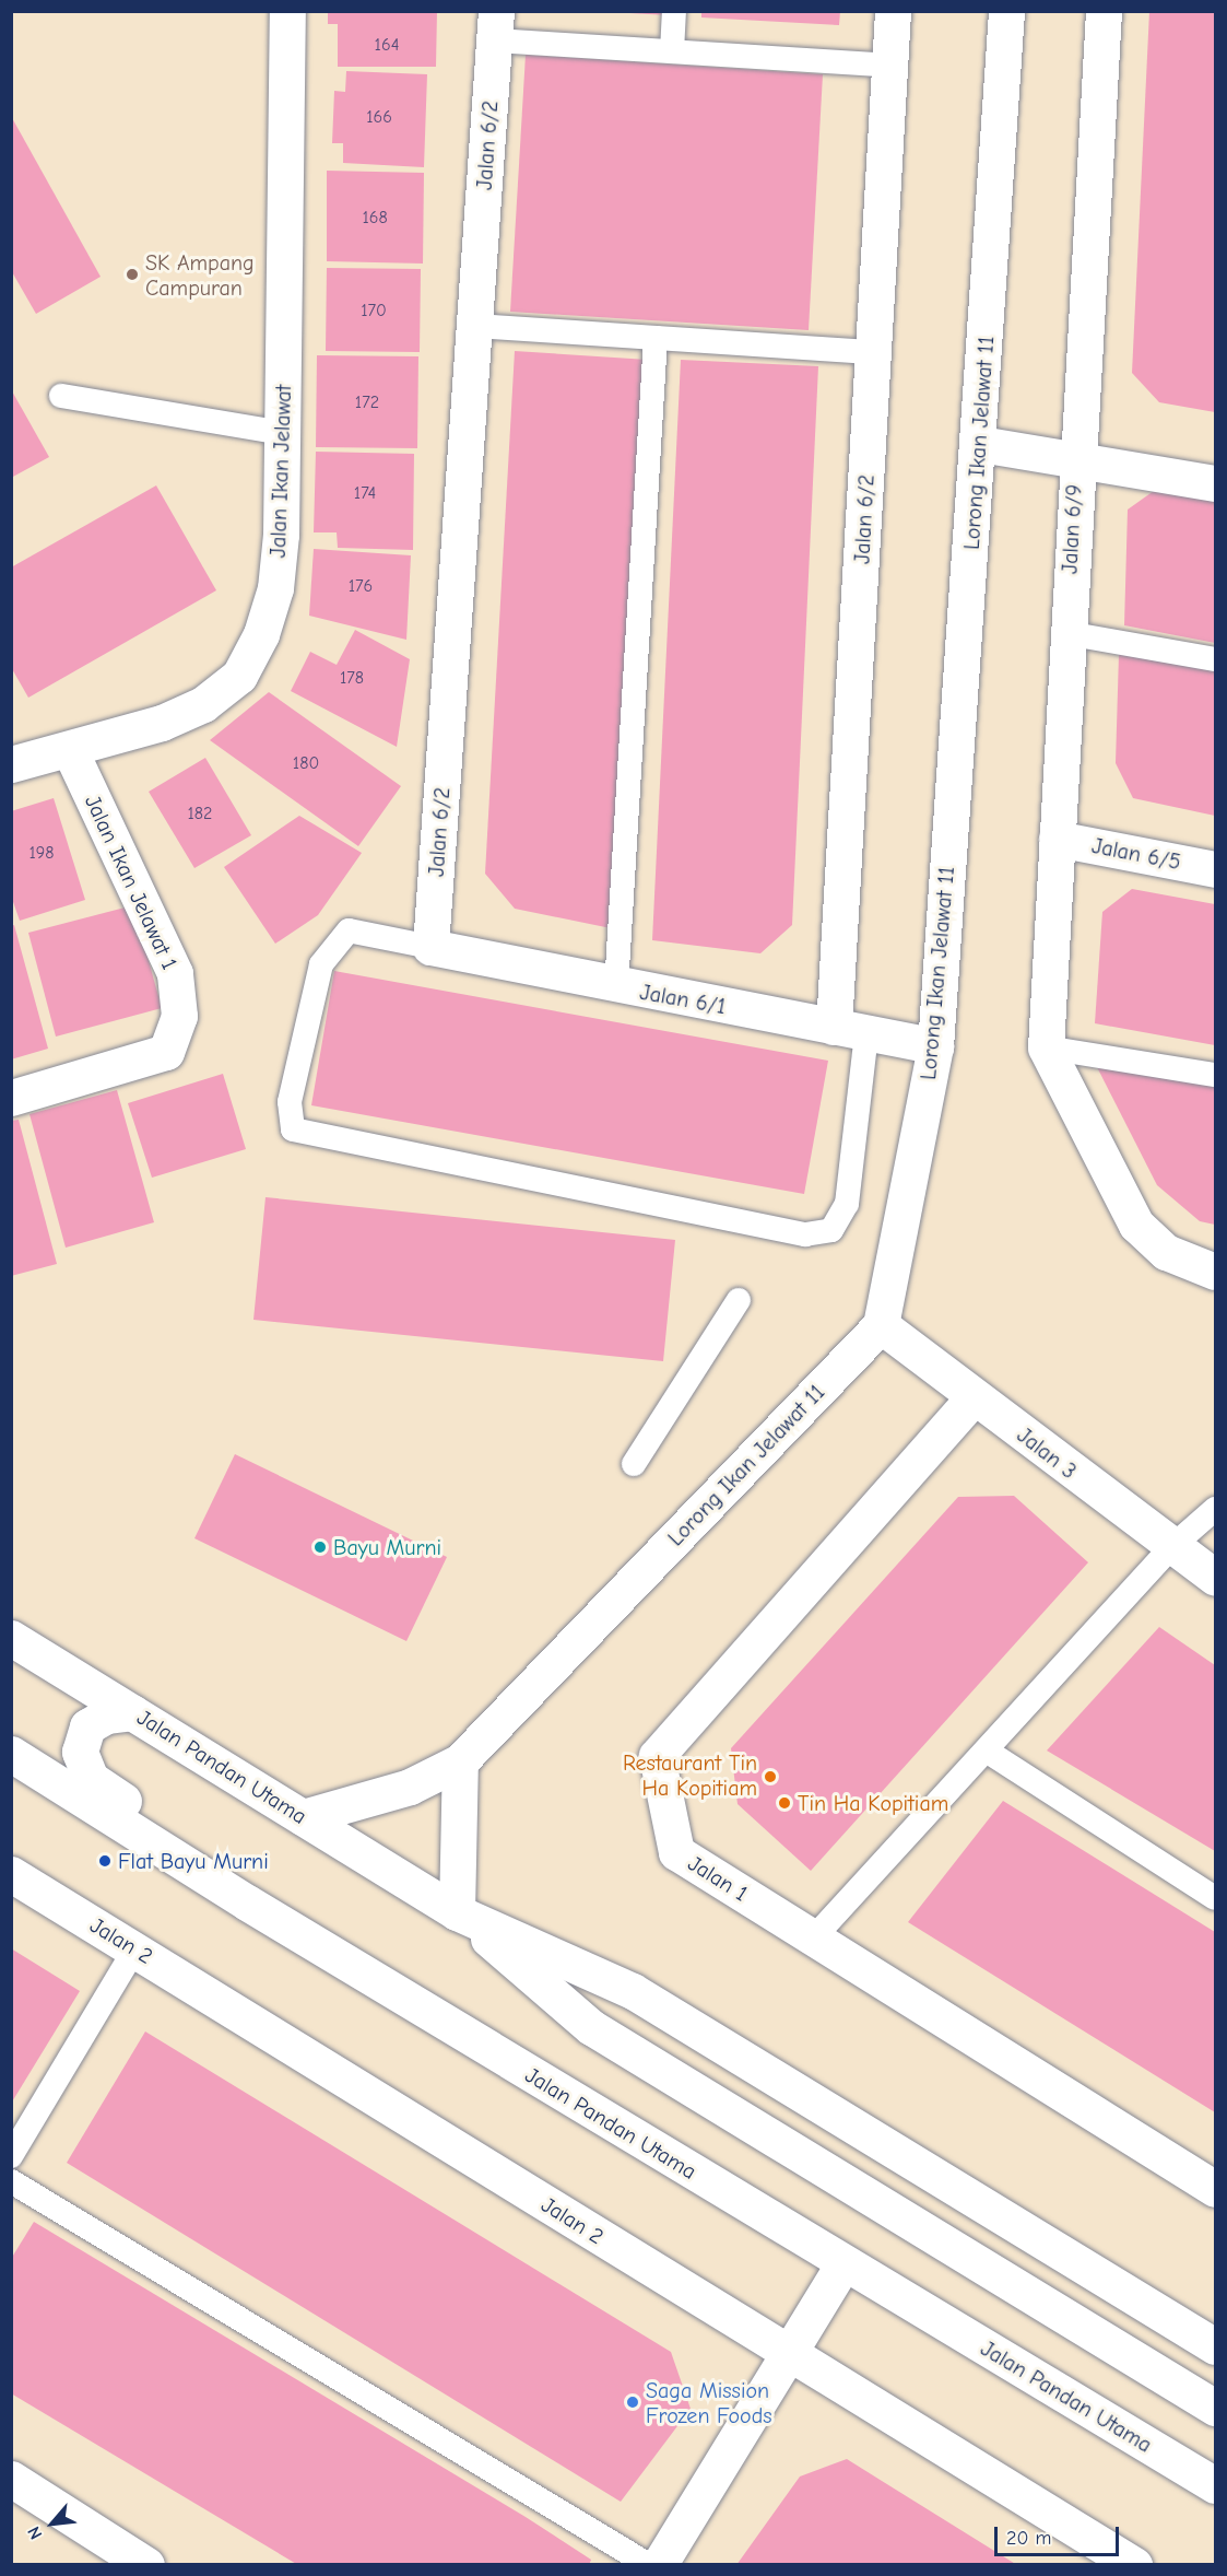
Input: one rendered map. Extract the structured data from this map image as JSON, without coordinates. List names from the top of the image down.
{
  "streets": {
    "street": [
      "Jalan 6/2",
      "Lorong Ikan Jelawat 11",
      "Jalan Ikan Jelawat",
      "Jalan 6/9",
      "Jalan 6/5",
      "Jalan Ikan Jelawat 1",
      "Jalan 6/1",
      "Jalan 3",
      "Jalan Pandan Utama",
      "Jalan 1",
      "Jalan 2"
    ]
  },
  "crossings": [
    ["Jalan 6/2", "Jalan 6/1"],
    ["Lorong Ikan Jelawat 11", "Jalan 6/1"],
    ["Lorong Ikan Jelawat 11", "Jalan 3"],
    ["Lorong Ikan Jelawat 11", "Jalan Pandan Utama"],
    ["Jalan Ikan Jelawat", "Jalan Ikan Jelawat 1"],
    ["Jalan 6/9", "Jalan 6/5"],
    ["Jalan 3", "Jalan 1"]
  ],
  "places": [
    "SK Ampang Campuran",
    "Bayu Murni",
    "Restaurant Tin Ha Kopitiam",
    "Tin Ha Kopitiam",
    "Flat Bayu Murni",
    "Saga Mission Frozen Foods"
  ],
  "house_numbers": [
    "164",
    "166",
    "168",
    "170",
    "172",
    "174",
    "176",
    "178",
    "180",
    "182",
    "198"
  ],
  "scale_bar": "20 m",
  "north": "bottom left"
}
